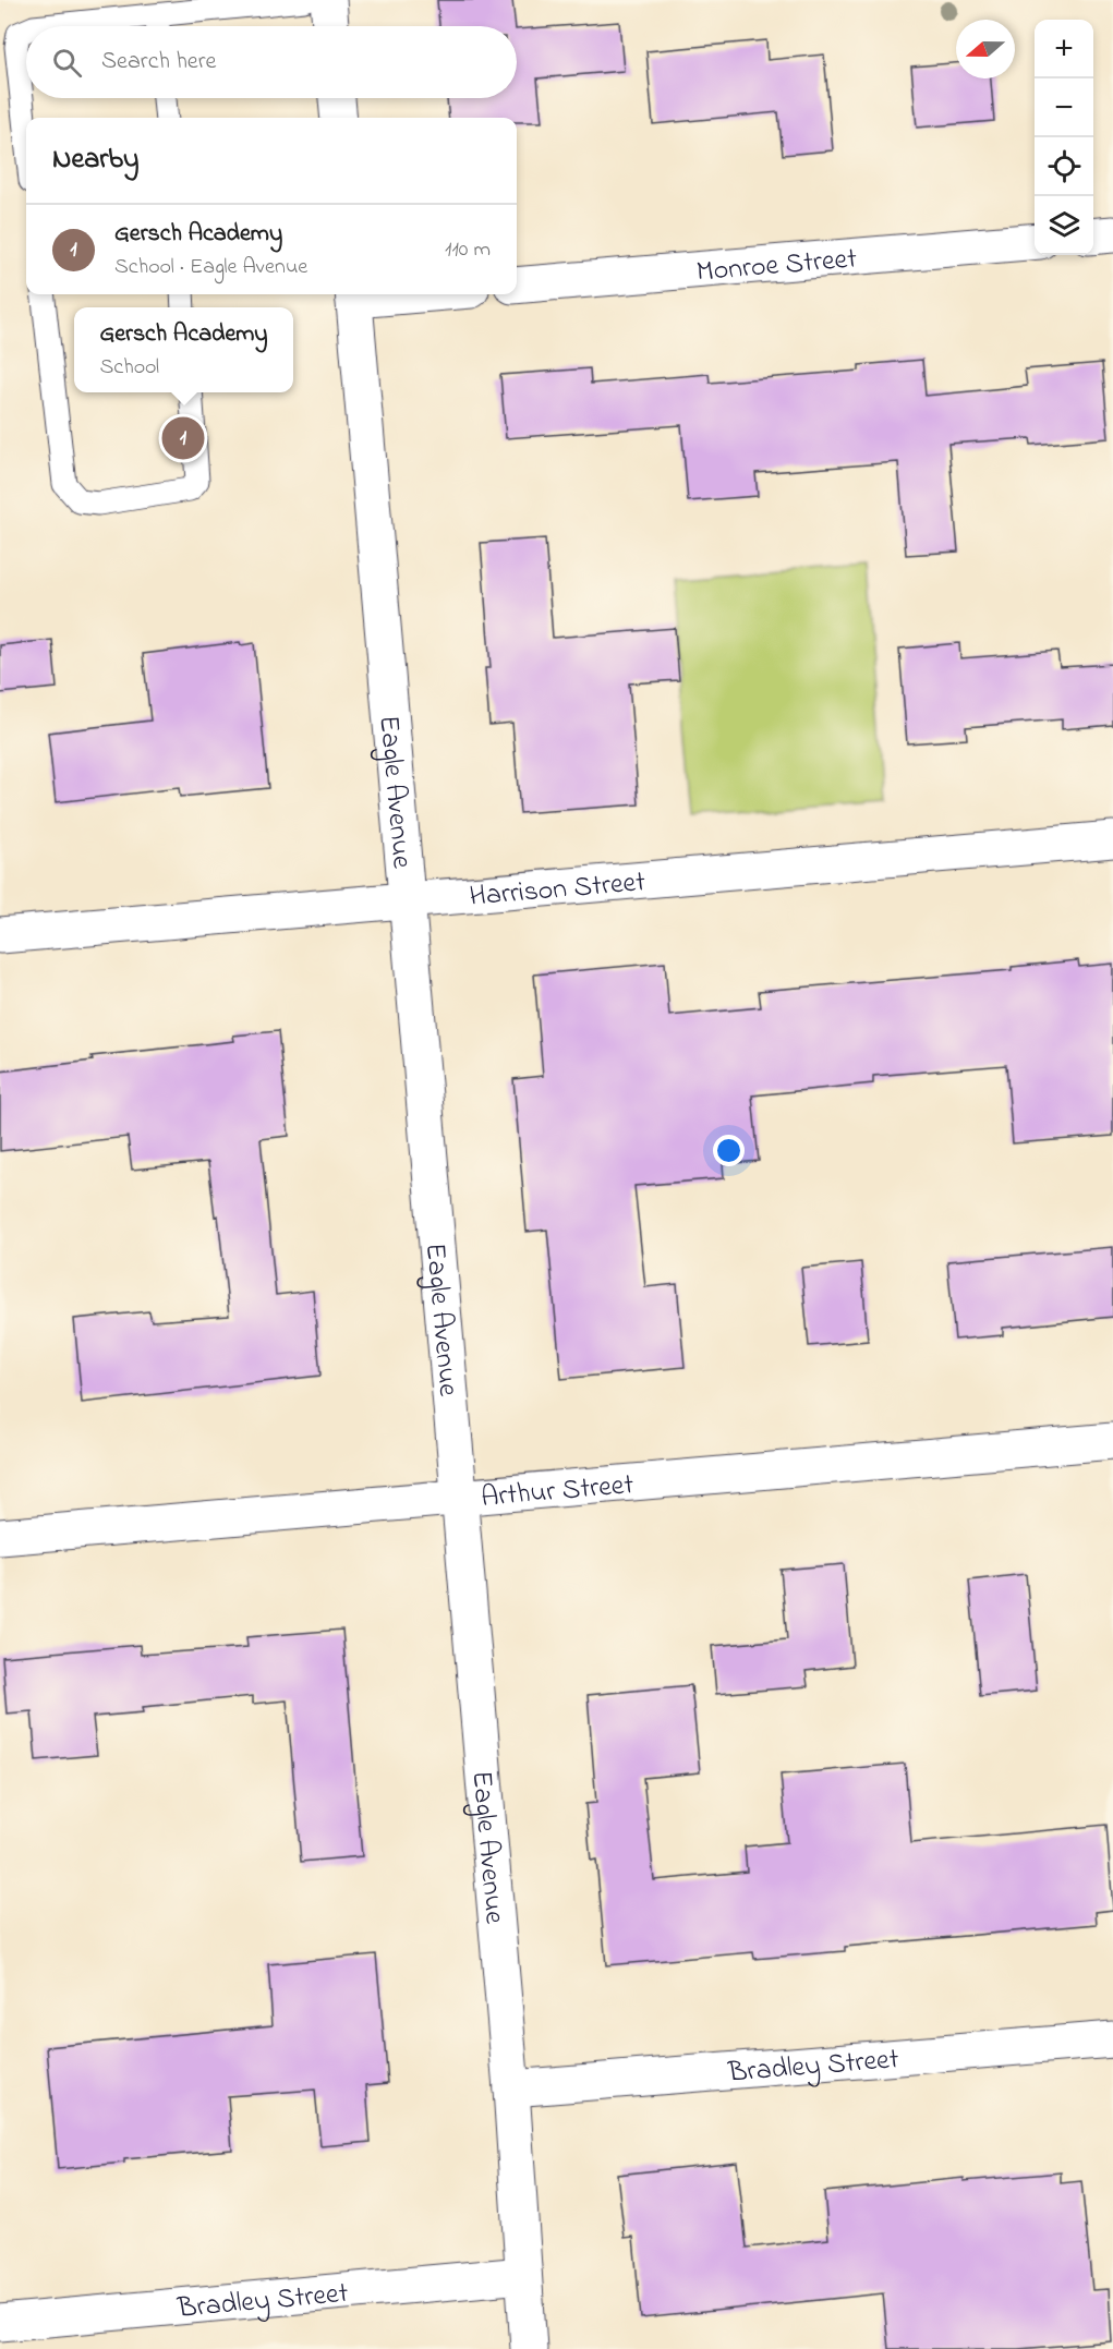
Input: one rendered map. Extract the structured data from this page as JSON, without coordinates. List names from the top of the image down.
{
  "streets": {
    "street": [
      "Monroe Street",
      "Eagle Avenue",
      "Harrison Street",
      "Arthur Street",
      "Bradley Street"
    ]
  },
  "crossings": [
    ["Eagle Avenue", "Harrison Street"],
    ["Eagle Avenue", "Arthur Street"],
    ["Eagle Avenue", "Bradley Street"]
  ],
  "north": "left",
  "page": {
    "map_buttons": ["+", "−"],
    "search": "Search here",
    "heading": "Nearby",
    "list": [
      {
        "mark": "1",
        "name": "Gersch Academy",
        "note": "School · Eagle Avenue",
        "value": "110 m"
      }
    ],
    "popup": ["Gersch Academy", "School"],
    "pins": "1"
  }
}
